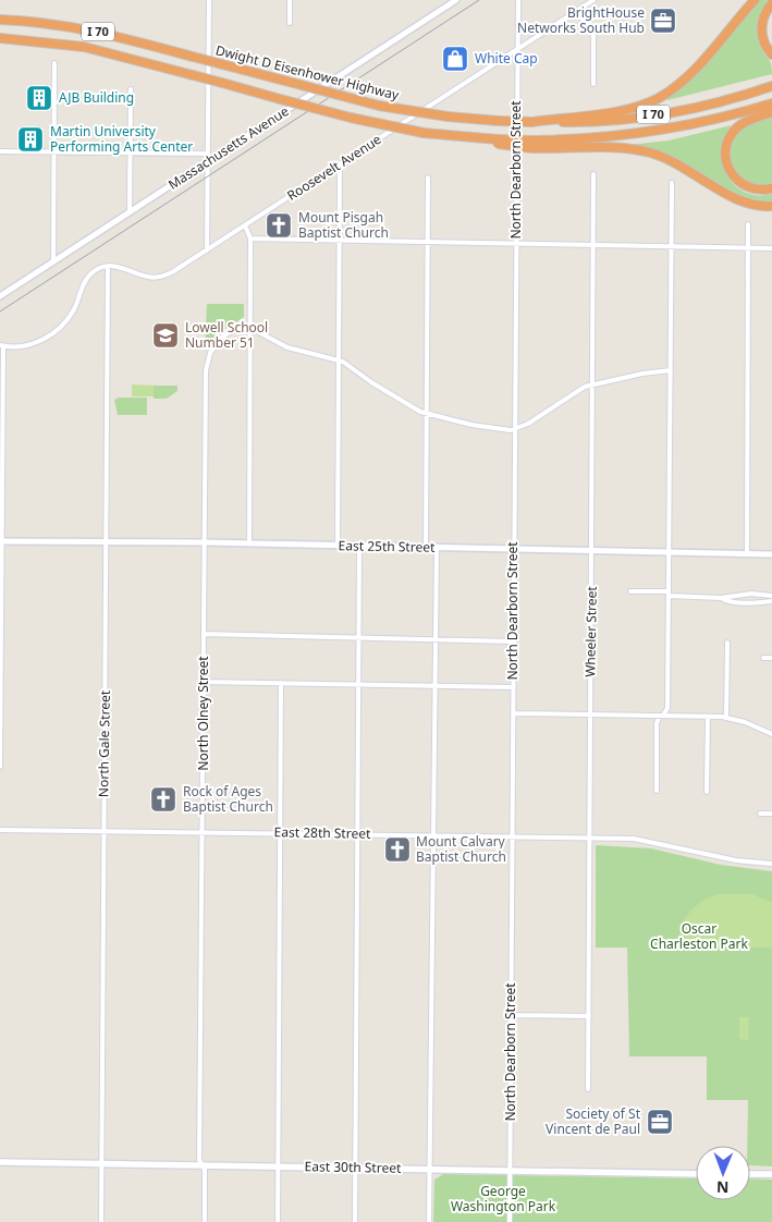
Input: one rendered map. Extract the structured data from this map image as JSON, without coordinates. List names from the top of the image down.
{
  "streets": {
    "highway": ["I 70", "Dwight D Eisenhower Highway"],
    "main road": ["East 30th Street"],
    "street": [
      "Massachusetts Avenue",
      "Roosevelt Avenue",
      "North Dearborn Street",
      "East 25th Street",
      "Wheeler Street",
      "North Olney Street",
      "North Gale Street",
      "East 28th Street"
    ]
  },
  "crossings": [
    ["Roosevelt Avenue", "North Dearborn Street"],
    ["Roosevelt Avenue", "North Gale Street"],
    ["North Dearborn Street", "East 25th Street"],
    ["North Dearborn Street", "East 28th Street"],
    ["North Dearborn Street", "East 30th Street"],
    ["East 25th Street", "Wheeler Street"],
    ["East 25th Street", "North Olney Street"],
    ["East 25th Street", "North Gale Street"],
    ["Wheeler Street", "East 28th Street"],
    ["North Olney Street", "East 28th Street"],
    ["North Olney Street", "East 30th Street"],
    ["North Gale Street", "East 28th Street"],
    ["North Gale Street", "East 30th Street"]
  ],
  "parks": ["Oscar Charleston Park", "George Washington Park"],
  "places": {
    "office": ["BrightHouse Networks South Hub", "Society of St Vincent de Paul"],
    "shop": ["White Cap"],
    "building": ["AJB Building", "Martin University Performing Arts Center"],
    "church": ["Mount Pisgah Baptist Church", "Rock of Ages Baptist Church", "Mount Calvary Baptist Church"],
    "school or university": ["Lowell School Number 51"]
  },
  "north": "bottom"
}
